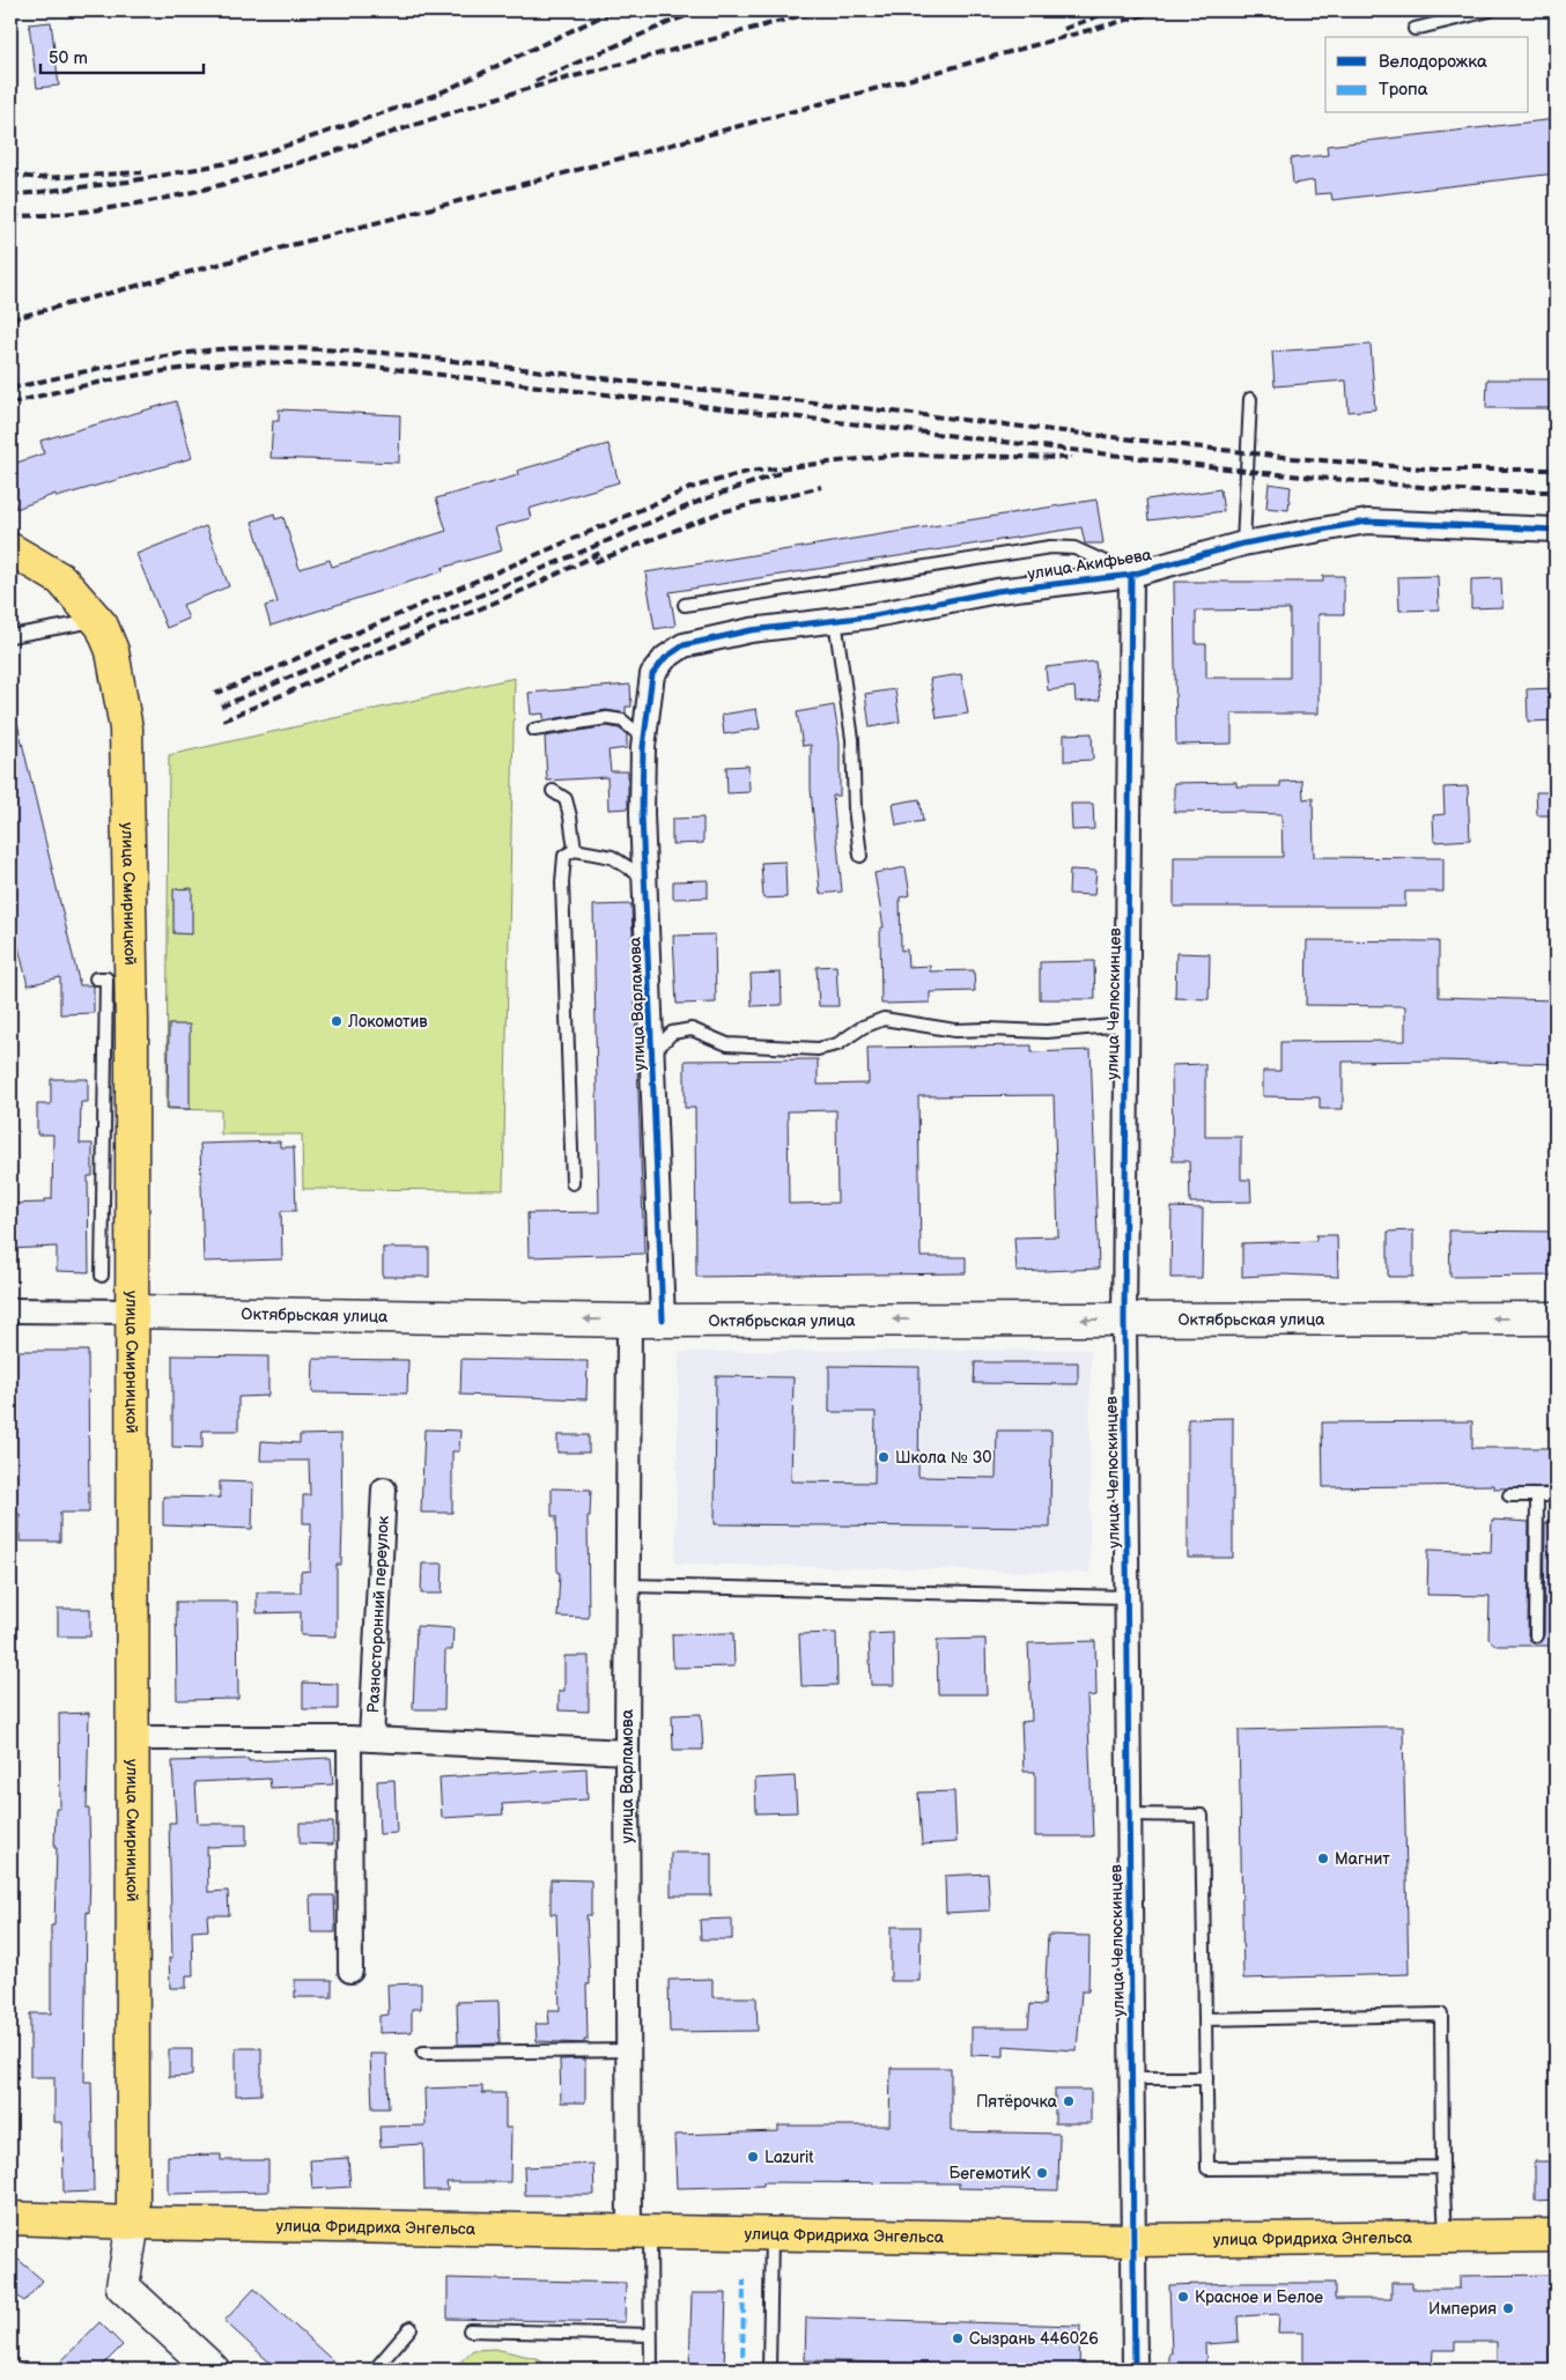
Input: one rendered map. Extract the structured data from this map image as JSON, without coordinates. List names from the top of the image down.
{
  "streets": {
    "main road": ["улица Смирницкой", "Октябрьская улица", "улица Фридриха Энгельса"],
    "street": [
      "улица Акифьева",
      "улица Варламова",
      "улица Челюскинцев",
      "Разносторонний переулок"
    ]
  },
  "crossings": [
    ["улица Акифьева", "улица Варламова"],
    ["улица Акифьева", "улица Челюскинцев"],
    ["улица Смирницкой", "Октябрьская улица"],
    ["улица Смирницкой", "улица Фридриха Энгельса"],
    ["улица Варламова", "Октябрьская улица"],
    ["улица Варламова", "улица Фридриха Энгельса"],
    ["улица Челюскинцев", "Октябрьская улица"],
    ["улица Челюскинцев", "улица Фридриха Энгельса"]
  ],
  "one_way": ["Октябрьская улица"],
  "places": [
    "Локомотив",
    "Школа № 30",
    "Магнит",
    "Пятёрочка",
    "Lazurit",
    "БегемотиК",
    "Красное и Белое",
    "Империя",
    "Сызрань 446026"
  ],
  "legend": ["Велодорожка", "Тропа"],
  "scale_bar": "50 m"
}
